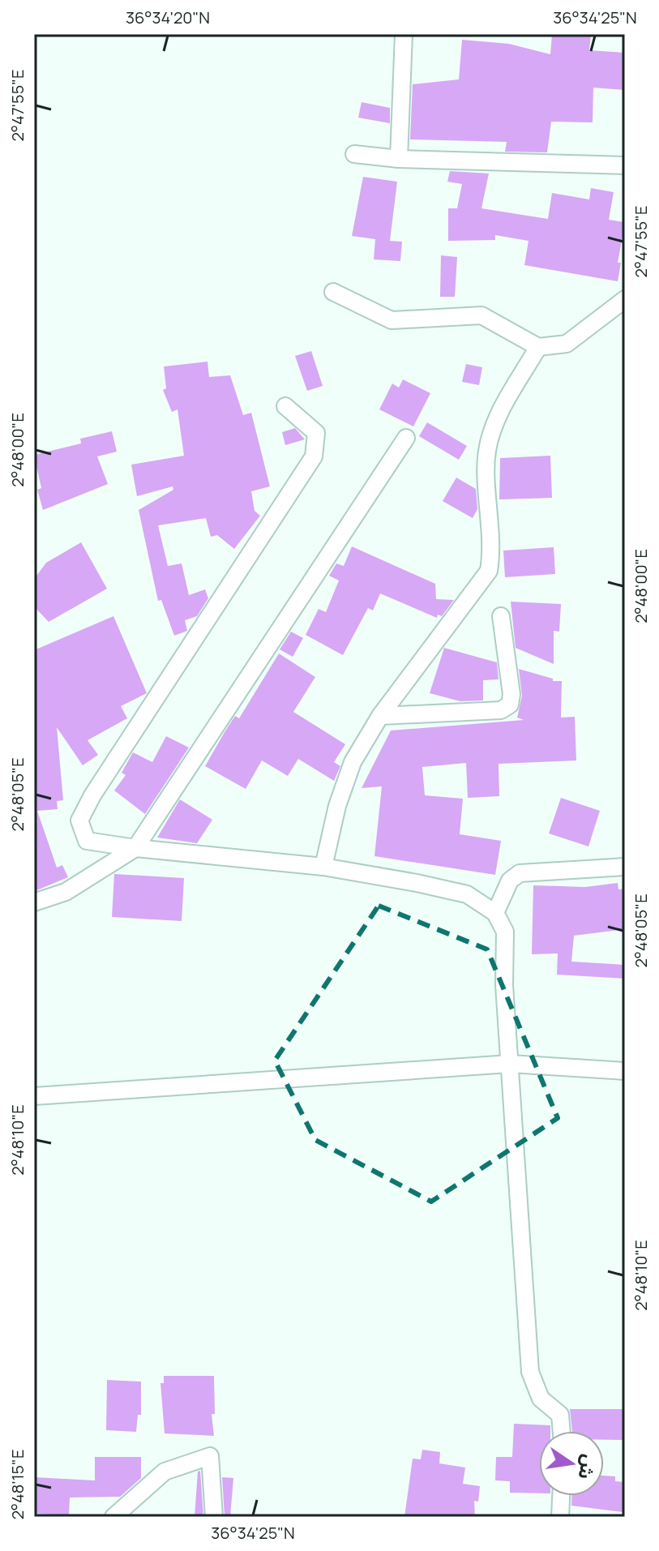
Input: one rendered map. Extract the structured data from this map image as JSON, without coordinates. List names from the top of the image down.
{
  "north": "right",
  "coordinates": [
    "36°34'20\"N",
    "36°34'25\"N",
    "2°47'55\"E",
    "2°48'00\"E",
    "2°48'05\"E",
    "2°48'10\"E",
    "2°48'15\"E"
  ]
}
